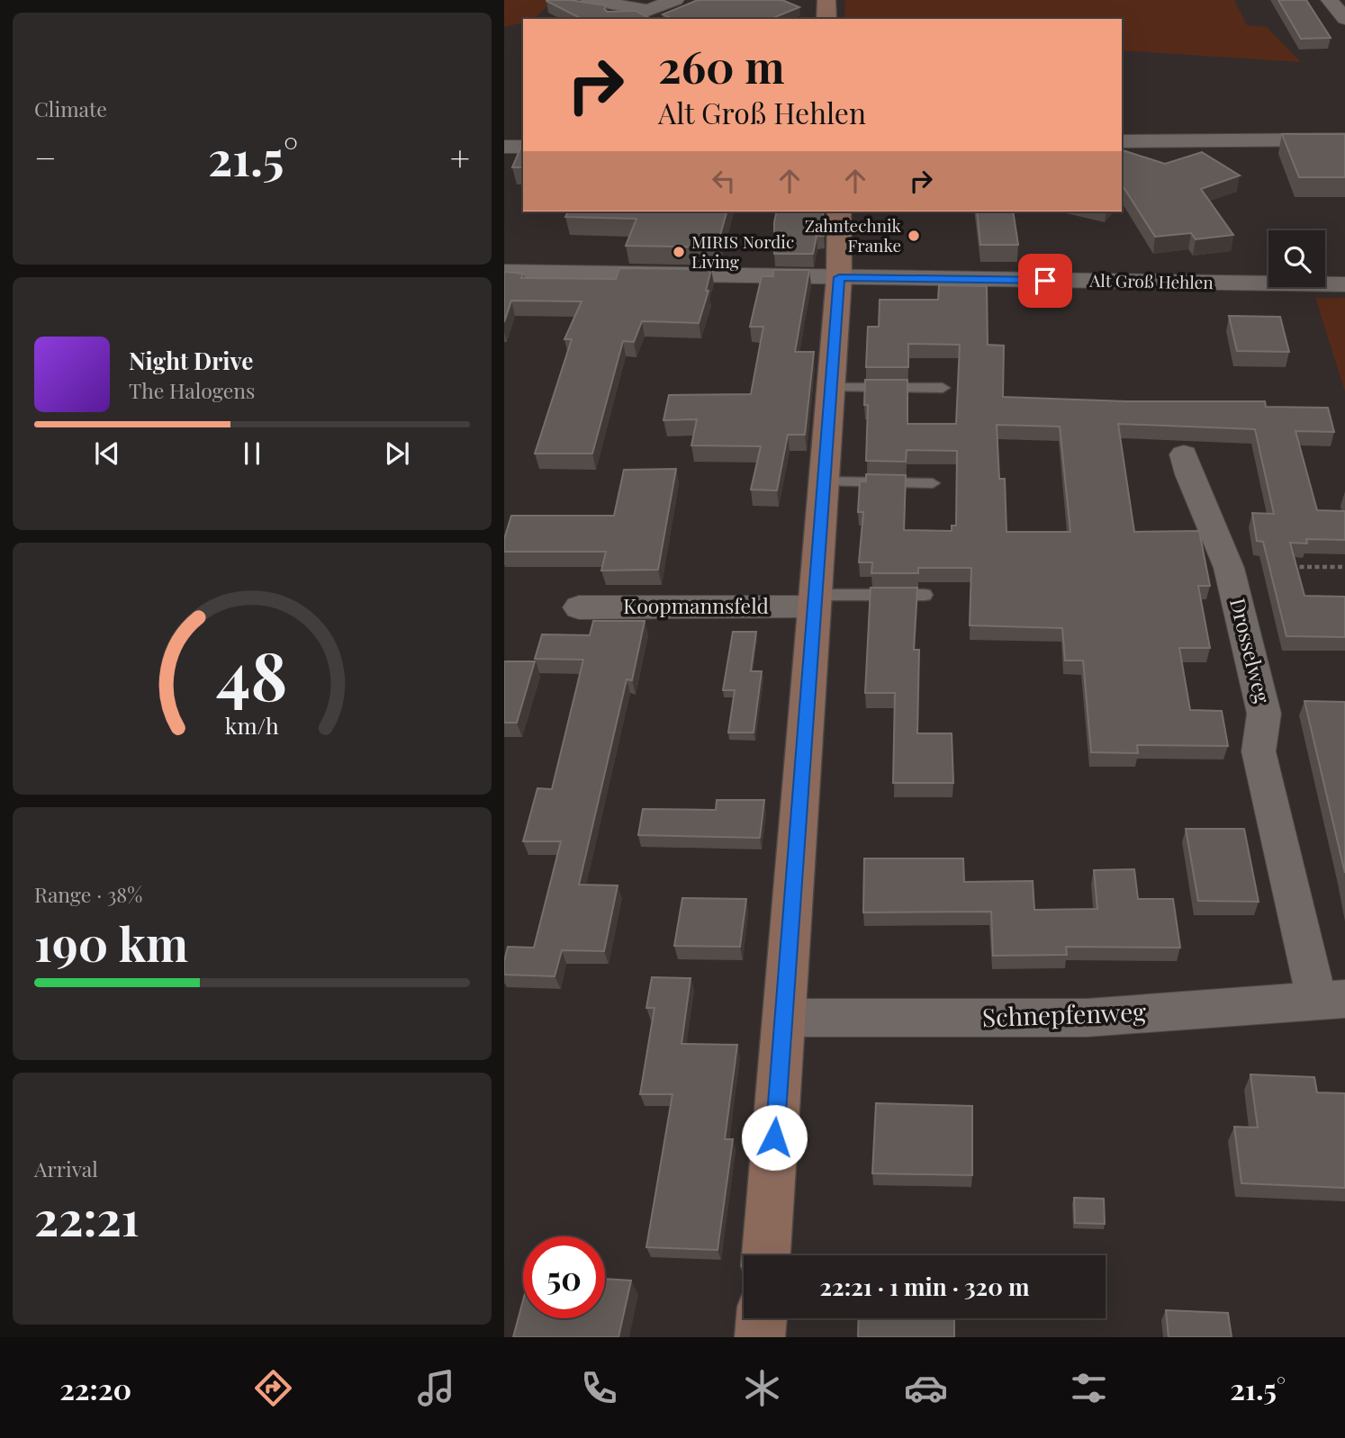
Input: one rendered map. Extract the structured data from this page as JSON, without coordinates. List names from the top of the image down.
{
  "streets": {
    "street": [
      "Alt Groß Hehlen",
      "Koopmannsfeld",
      "Drosselweg",
      "Schnepfenweg"
    ]
  },
  "crossings": [
    ["Drosselweg", "Schnepfenweg"]
  ],
  "places": ["Zahntechnik Franke", "MIRIS Nordic Living"],
  "page": {
    "tile": [
      "Climate",
      ["Range · 38%", "190 km"],
      ["Arrival", "22:21"]
    ],
    "turn": ["260 m", "Alt Groß Hehlen"],
    "heat": ["−", "21.5°", "+"],
    "song": ["Night Drive", "The Halogens"],
    "limit": "50",
    "trip": "22:21 · 1 min · 320 m",
    "tabs": ["22:20", "21.5°"],
    "gauge": ["48", "km/h"]
  }
}
